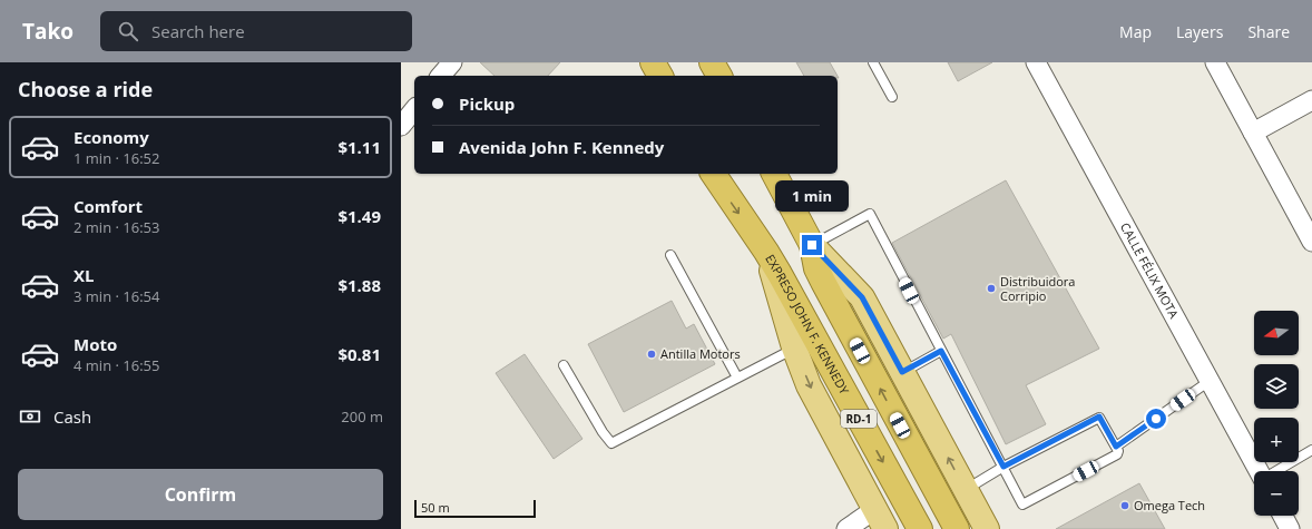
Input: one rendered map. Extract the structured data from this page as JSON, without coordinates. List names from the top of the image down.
{
  "streets": {
    "highway": ["EXPRESO JOHN F. KENNEDY", "RD-1"],
    "street": ["CALLE FÉLIX MOTA"]
  },
  "places": ["Distribuidora Corripio", "Antilla Motors", "Omega Tech"],
  "scale_bar": "50 m",
  "north": "left",
  "page": {
    "header": "Tako",
    "search": "Search here",
    "nav": ["Map", "Layers", "Share"],
    "heading": "Choose a ride",
    "banner": ["Pickup", "Avenida John F. Kennedy"],
    "list": [
      {
        "name": "Economy",
        "note": "1 min · 16:52",
        "value": "$1.11"
      },
      {
        "name": "Comfort",
        "note": "2 min · 16:53",
        "value": "$1.49"
      },
      {
        "name": "XL",
        "note": "3 min · 16:54",
        "value": "$1.88"
      },
      {
        "name": "Moto",
        "note": "4 min · 16:55",
        "value": "$0.81"
      }
    ],
    "bubble": "1 min",
    "map_buttons": ["+", "−"],
    "pay": ["Cash", "200 m"],
    "buttons": "Confirm",
    "scale": "50 m"
  }
}
